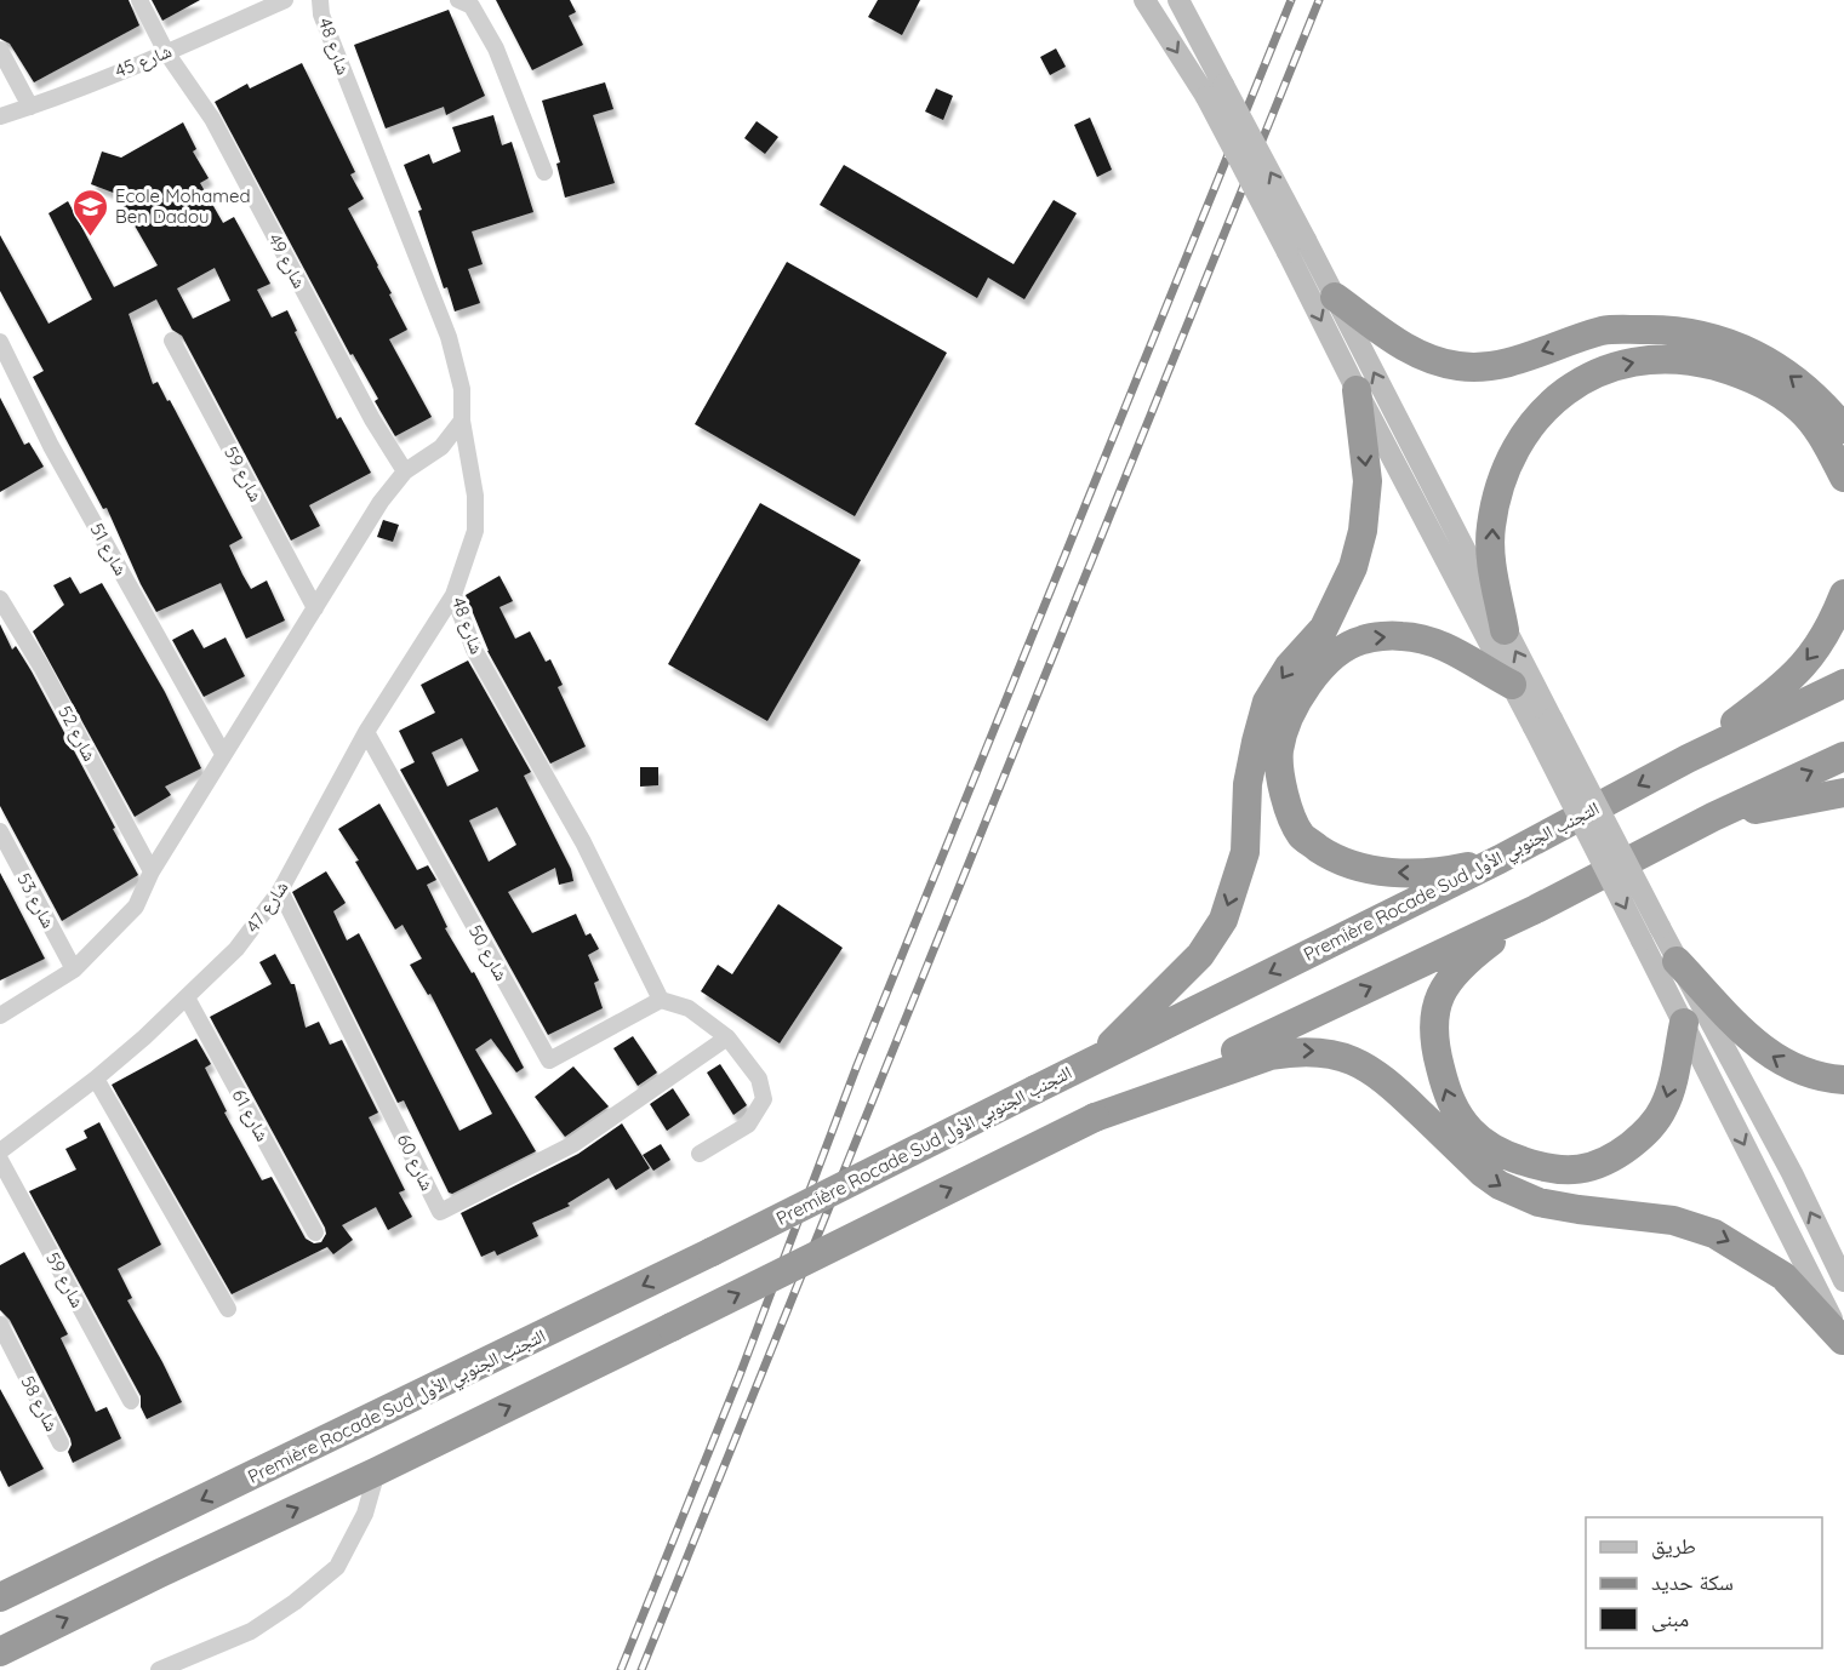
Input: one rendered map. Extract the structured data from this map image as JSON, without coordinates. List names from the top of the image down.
{
  "streets": {
    "highway": ["Première Rocade Sud التجنب الجنوبي الأول"],
    "street": [
      "شارع 48",
      "شارع 45",
      "شارع 49",
      "شارع 59",
      "شارع 51",
      "شارع 52",
      "شارع 53",
      "شارع 47",
      "شارع 50",
      "شارع 61",
      "شارع 60",
      "شارع 58"
    ]
  },
  "crossings": [
    ["شارع 48", "شارع 47"],
    ["شارع 48", "شارع 50"],
    ["شارع 45", "شارع 49"],
    ["شارع 47", "شارع 50"],
    ["شارع 47", "شارع 61"],
    ["شارع 47", "شارع 60"]
  ],
  "places": {
    "school or university": ["Ecole Mohamed Ben Dadou"]
  },
  "legend": ["طريق", "سكة حديد", "مبنى"]
}
